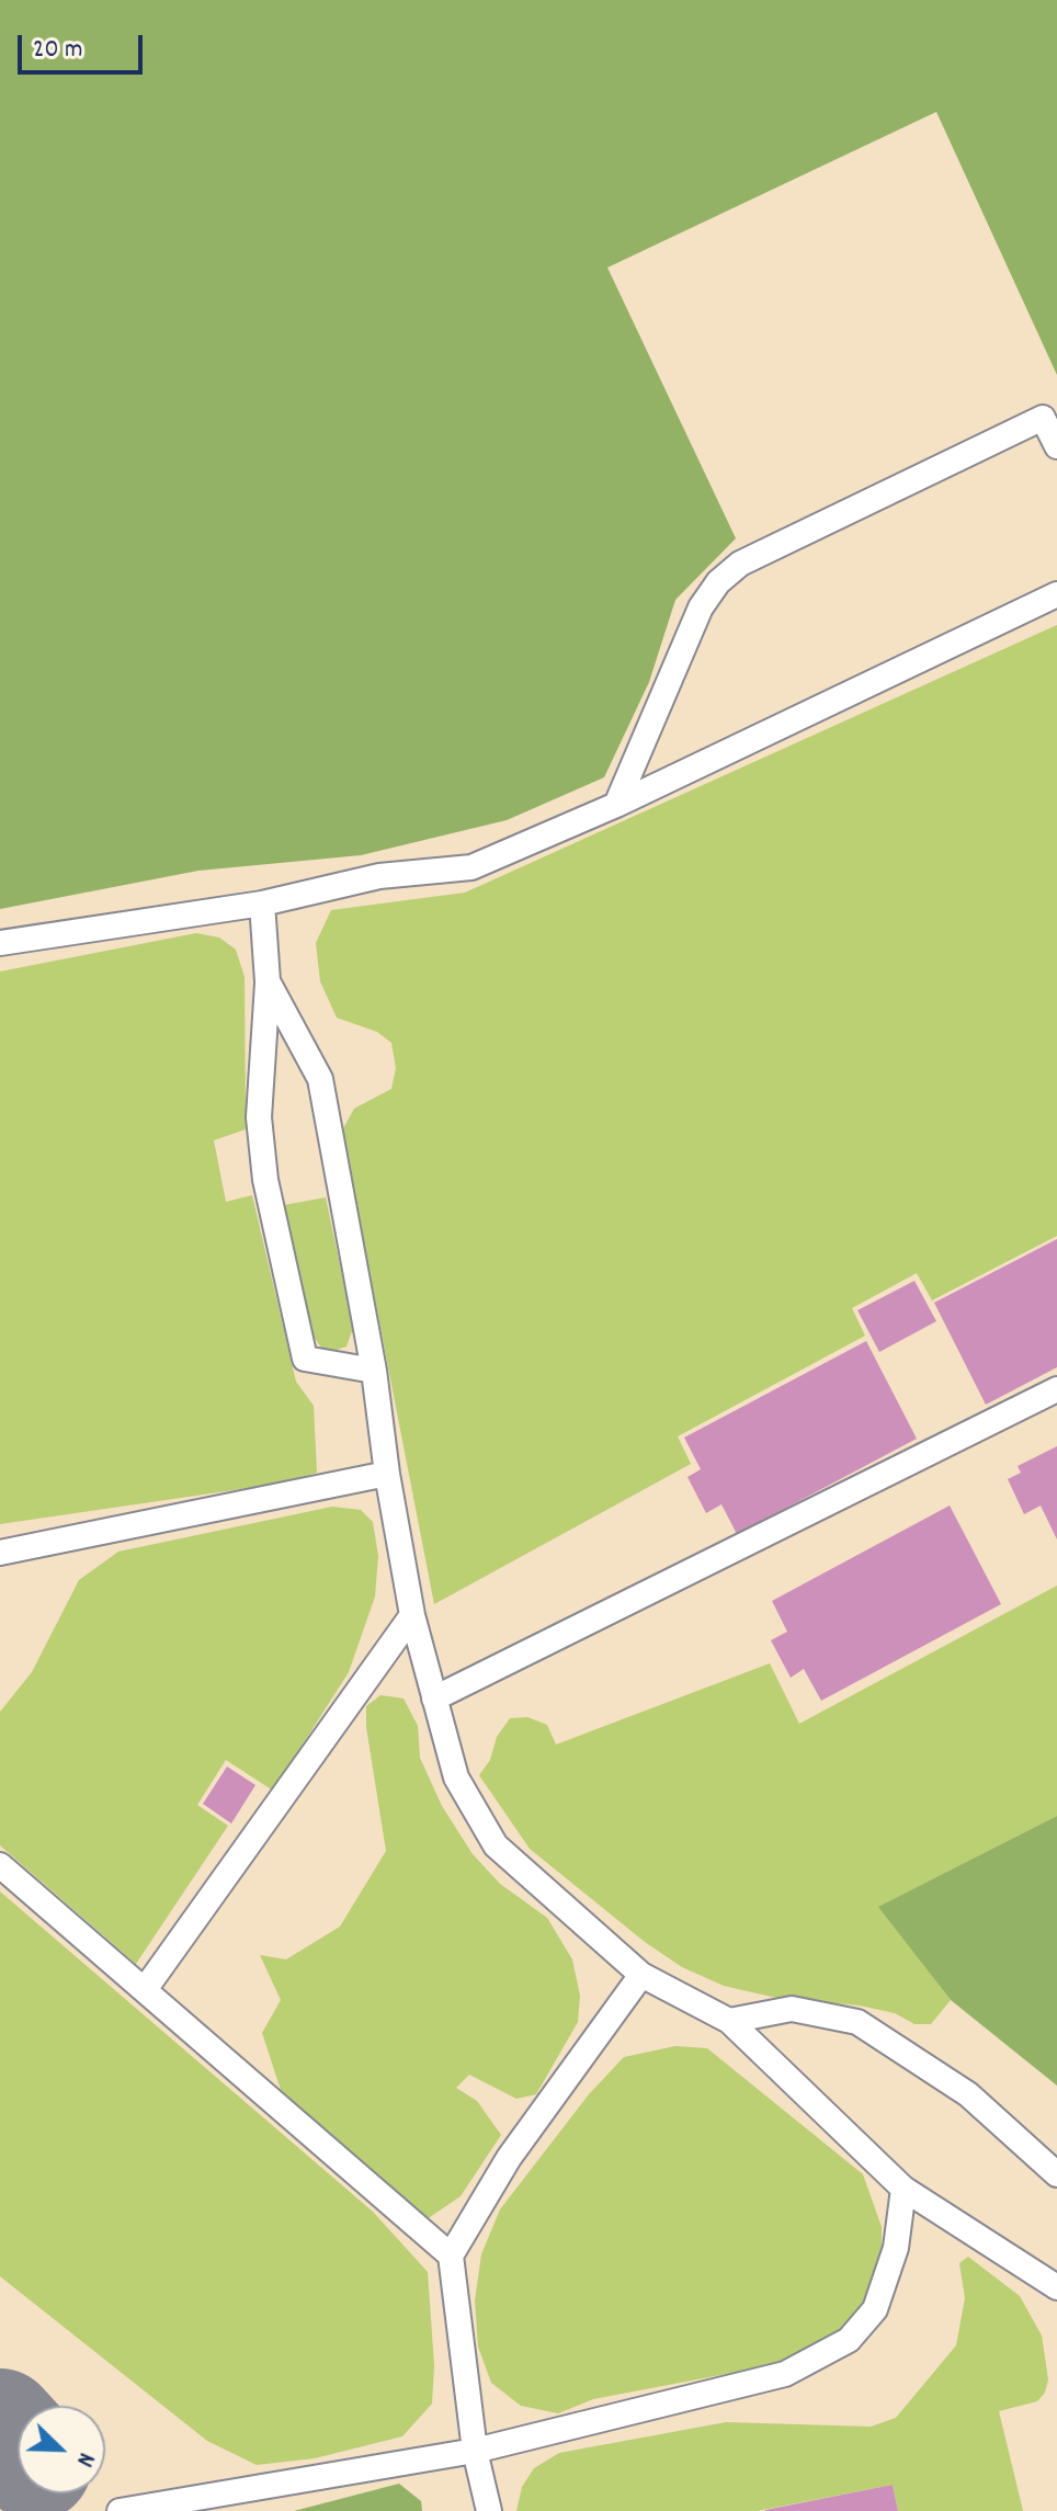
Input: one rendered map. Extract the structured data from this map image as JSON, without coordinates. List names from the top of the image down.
{
  "scale_bar": "20 m",
  "north": "bottom right"
}
